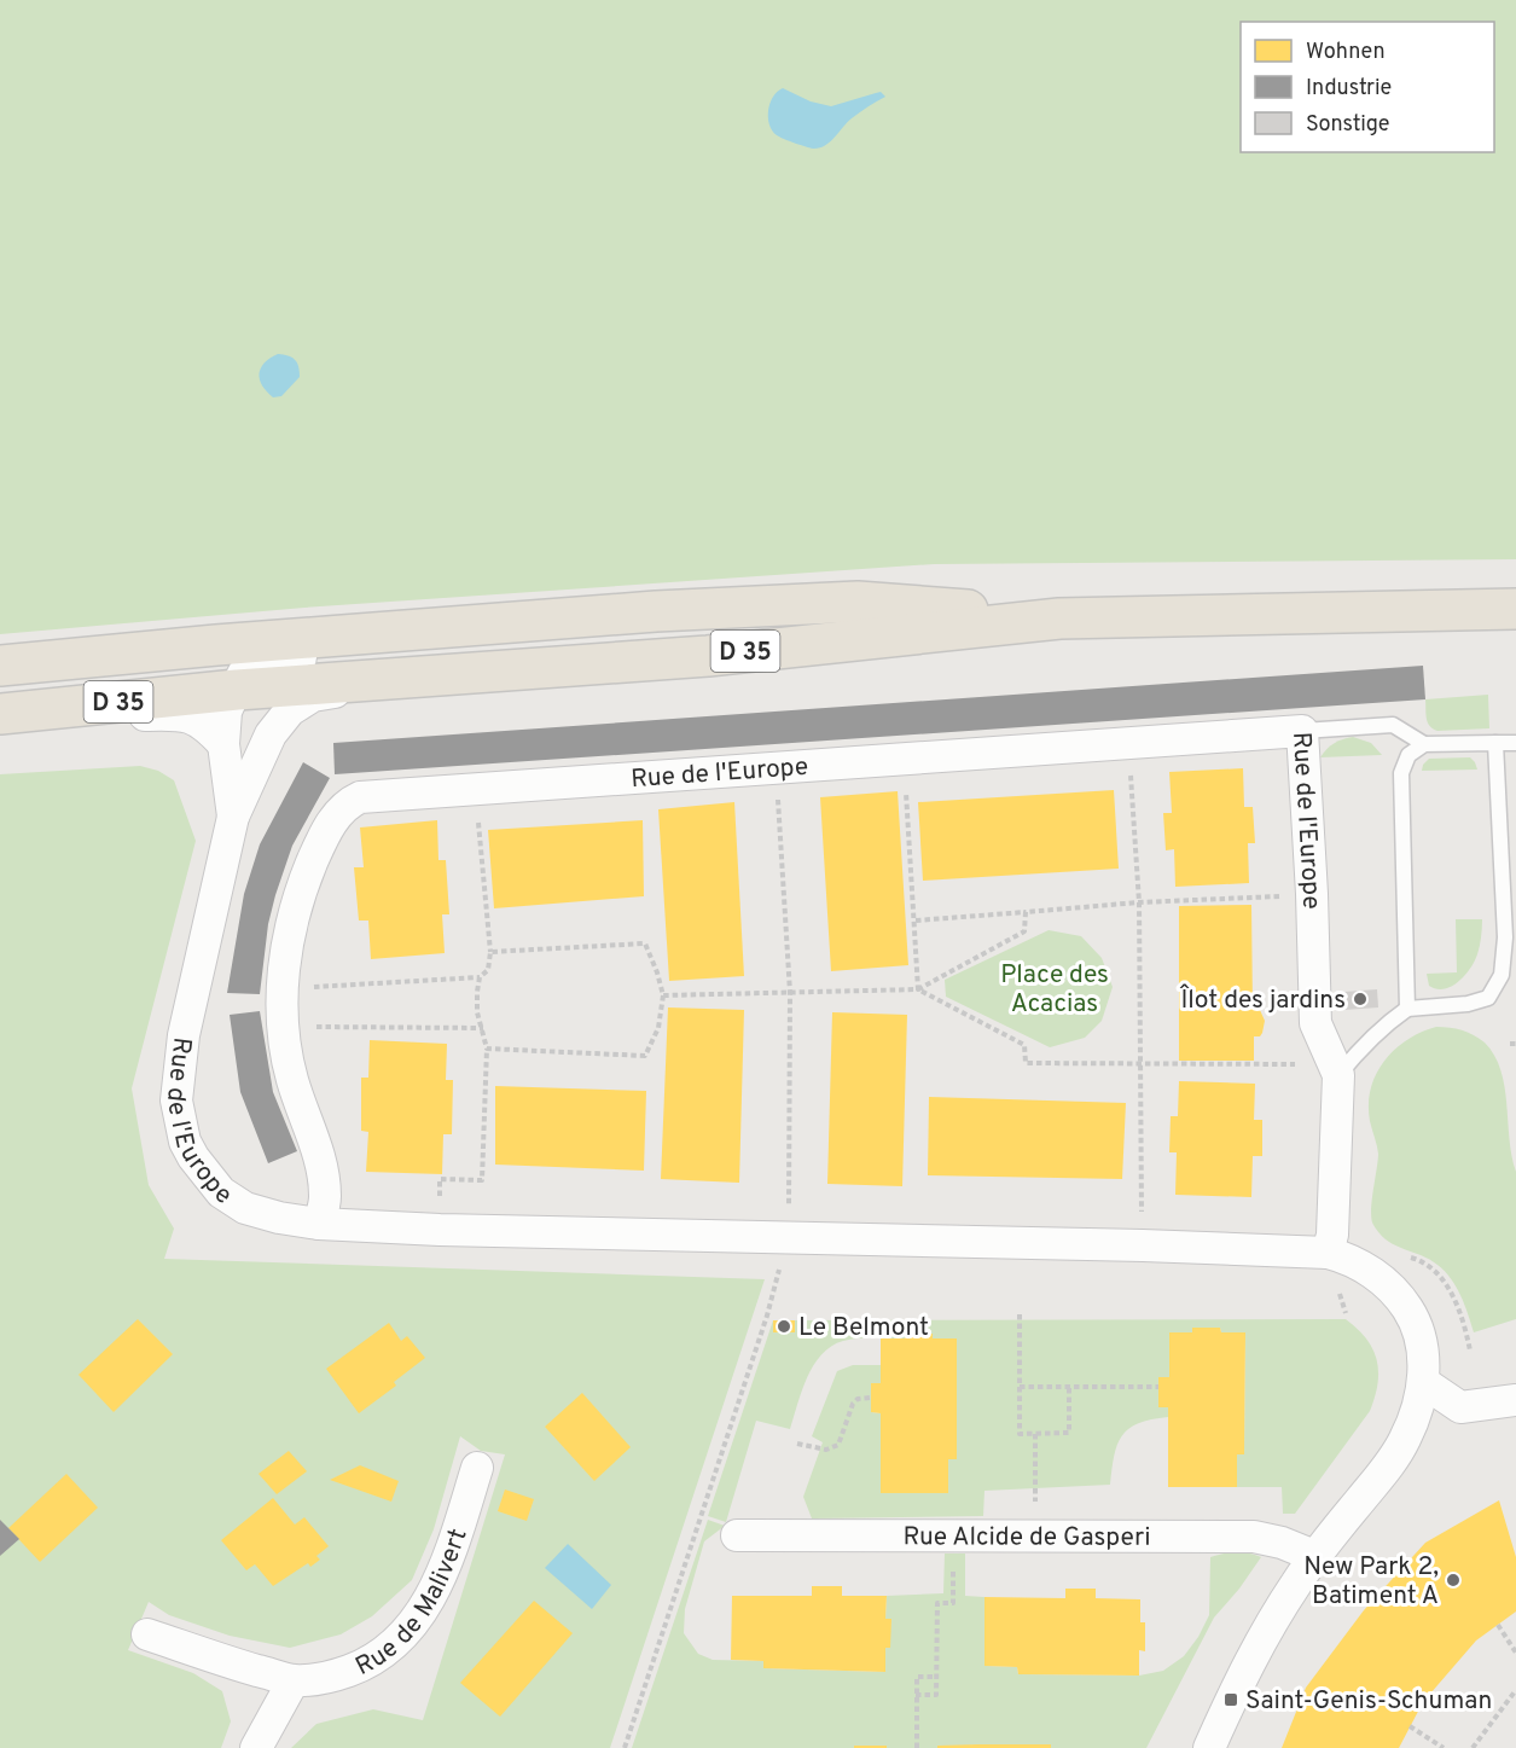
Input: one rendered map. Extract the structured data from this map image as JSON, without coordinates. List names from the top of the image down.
{
  "streets": {
    "main road": ["D 35"],
    "street": ["Rue de l'Europe", "Rue Alcide de Gasperi", "Rue de Malivert"]
  },
  "crossings": [
    ["D 35", "Rue de l'Europe"]
  ],
  "parks": ["Place des Acacias"],
  "places": {
    "other": ["Îlot des jardins", "Le Belmont", "New Park 2, Batiment A"],
    "transit": ["Saint-Genis-Schuman"]
  },
  "legend": ["Wohnen", "Industrie", "Sonstige"]
}
